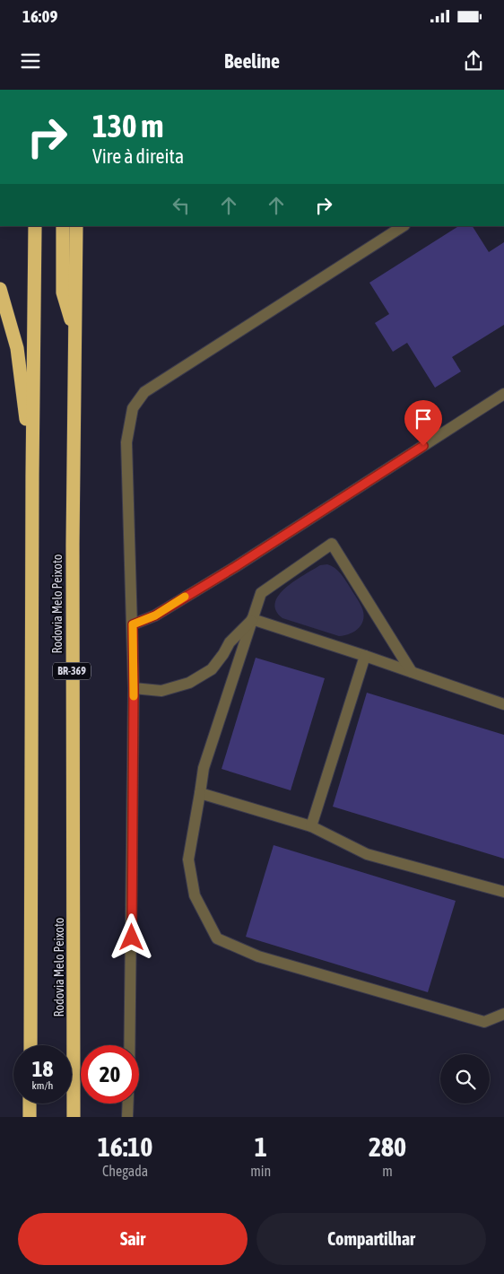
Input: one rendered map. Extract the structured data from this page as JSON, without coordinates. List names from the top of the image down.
{
  "streets": {
    "highway": ["Rodovia Melo Peixoto", "BR-369"]
  },
  "page": {
    "status": "16:09",
    "header": "Beeline",
    "turn": ["130 m", "Vire à direita"],
    "speed": "18 km/h",
    "limit": "20",
    "eta": [
      "16:10",
      "Chegada",
      "1",
      "min",
      "280",
      "m"
    ],
    "buttons": ["Sair", "Compartilhar"]
  }
}
